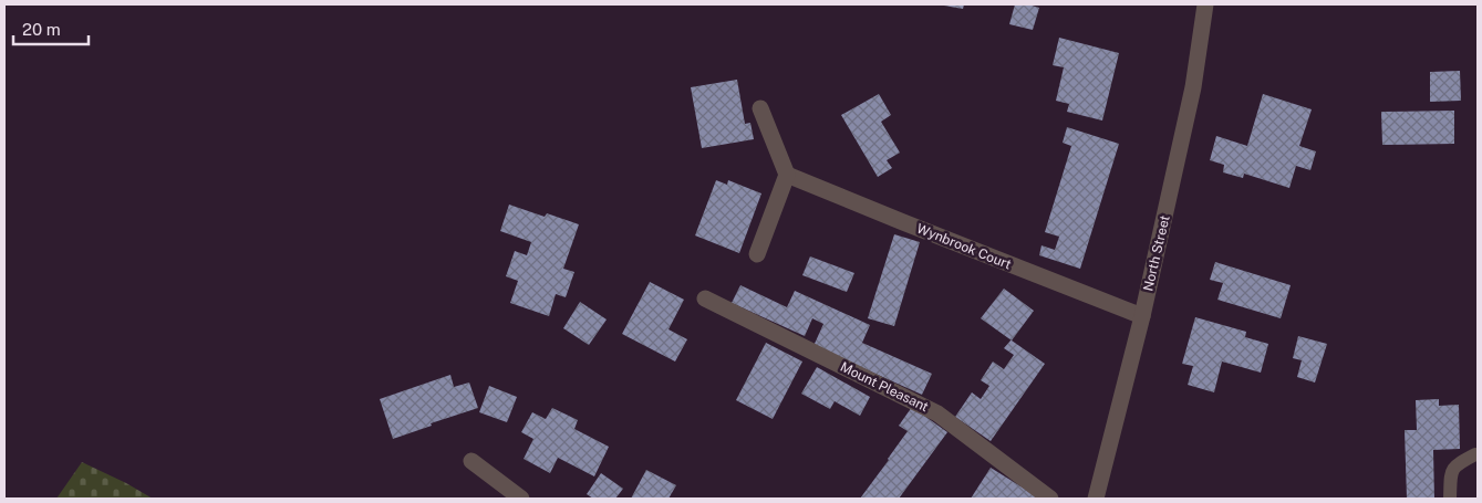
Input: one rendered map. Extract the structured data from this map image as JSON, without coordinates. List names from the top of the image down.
{
  "streets": {
    "street": ["Wynbrook Court", "North Street", "Mount Pleasant"]
  },
  "crossings": [
    ["Wynbrook Court", "North Street"]
  ],
  "scale_bar": "20 m"
}
